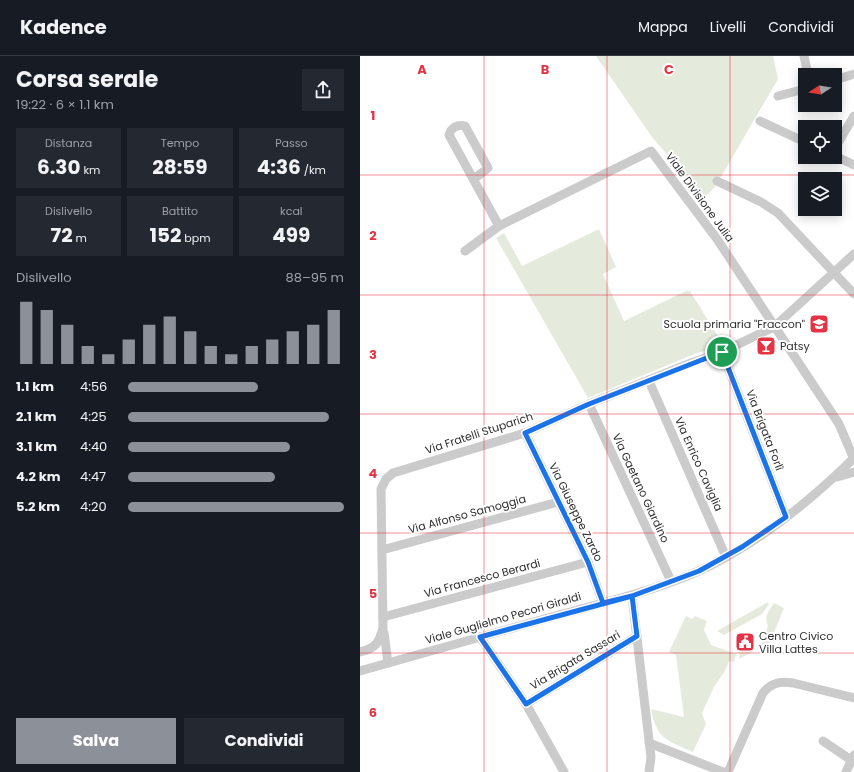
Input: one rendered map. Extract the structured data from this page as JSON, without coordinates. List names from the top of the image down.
{
  "streets": {
    "street": [
      "Viale Divisione Julia",
      "Via Brigata Forlì",
      "Via Fratelli Stuparich",
      "Via Enrico Caviglia",
      "Via Gaetano Giardino",
      "Via Giuseppe Zardo",
      "Via Alfonso Samoggia",
      "Via Francesco Berardi",
      "Viale Guglielmo Pecori Giraldi",
      "Via Brigata Sassari"
    ]
  },
  "crossings": [
    ["Viale Divisione Julia", "Via Fratelli Stuparich"],
    ["Viale Divisione Julia", "Viale Guglielmo Pecori Giraldi"],
    ["Via Brigata Forlì", "Via Fratelli Stuparich"],
    ["Via Brigata Forlì", "Viale Guglielmo Pecori Giraldi"],
    ["Via Fratelli Stuparich", "Via Enrico Caviglia"],
    ["Via Fratelli Stuparich", "Via Gaetano Giardino"],
    ["Via Fratelli Stuparich", "Via Giuseppe Zardo"],
    ["Via Fratelli Stuparich", "Via Alfonso Samoggia"],
    ["Via Fratelli Stuparich", "Via Francesco Berardi"],
    ["Via Enrico Caviglia", "Viale Guglielmo Pecori Giraldi"],
    ["Via Gaetano Giardino", "Viale Guglielmo Pecori Giraldi"],
    ["Via Giuseppe Zardo", "Via Alfonso Samoggia"],
    ["Via Giuseppe Zardo", "Via Francesco Berardi"],
    ["Via Giuseppe Zardo", "Viale Guglielmo Pecori Giraldi"]
  ],
  "places": {
    "school or university": ["Scuola primaria \"Fraccon\""],
    "bar": ["Patsy"],
    "public building": ["Centro Civico Villa Lattes"]
  },
  "north": "left",
  "page": {
    "header": "Kadence",
    "nav": ["Mappa", "Livelli", "Condividi"],
    "heading": ["Corsa serale", "19:22 · 6 × 1.1 km"],
    "stats": [
      ["Distanza", "6.30 km"],
      ["Tempo", "28:59"],
      ["Passo", "4:36 /km"],
      ["Dislivello", "72 m"],
      ["Battito", "152 bpm"],
      ["kcal", "499"]
    ],
    "chart": ["Dislivello", "88–95 m"],
    "list": [
      {
        "name": "1.1 km",
        "note": "4:56"
      },
      {
        "name": "2.1 km",
        "note": "4:25"
      },
      {
        "name": "3.1 km",
        "note": "4:40"
      },
      {
        "name": "4.2 km",
        "note": "4:47"
      },
      {
        "name": "5.2 km",
        "note": "4:20"
      }
    ],
    "buttons": ["Salva", "Condividi"]
  },
  "grid": {
    "columns": ["A", "B", "C"],
    "rows": [
      "1",
      "2",
      "3",
      "4",
      "5",
      "6"
    ]
  }
}
